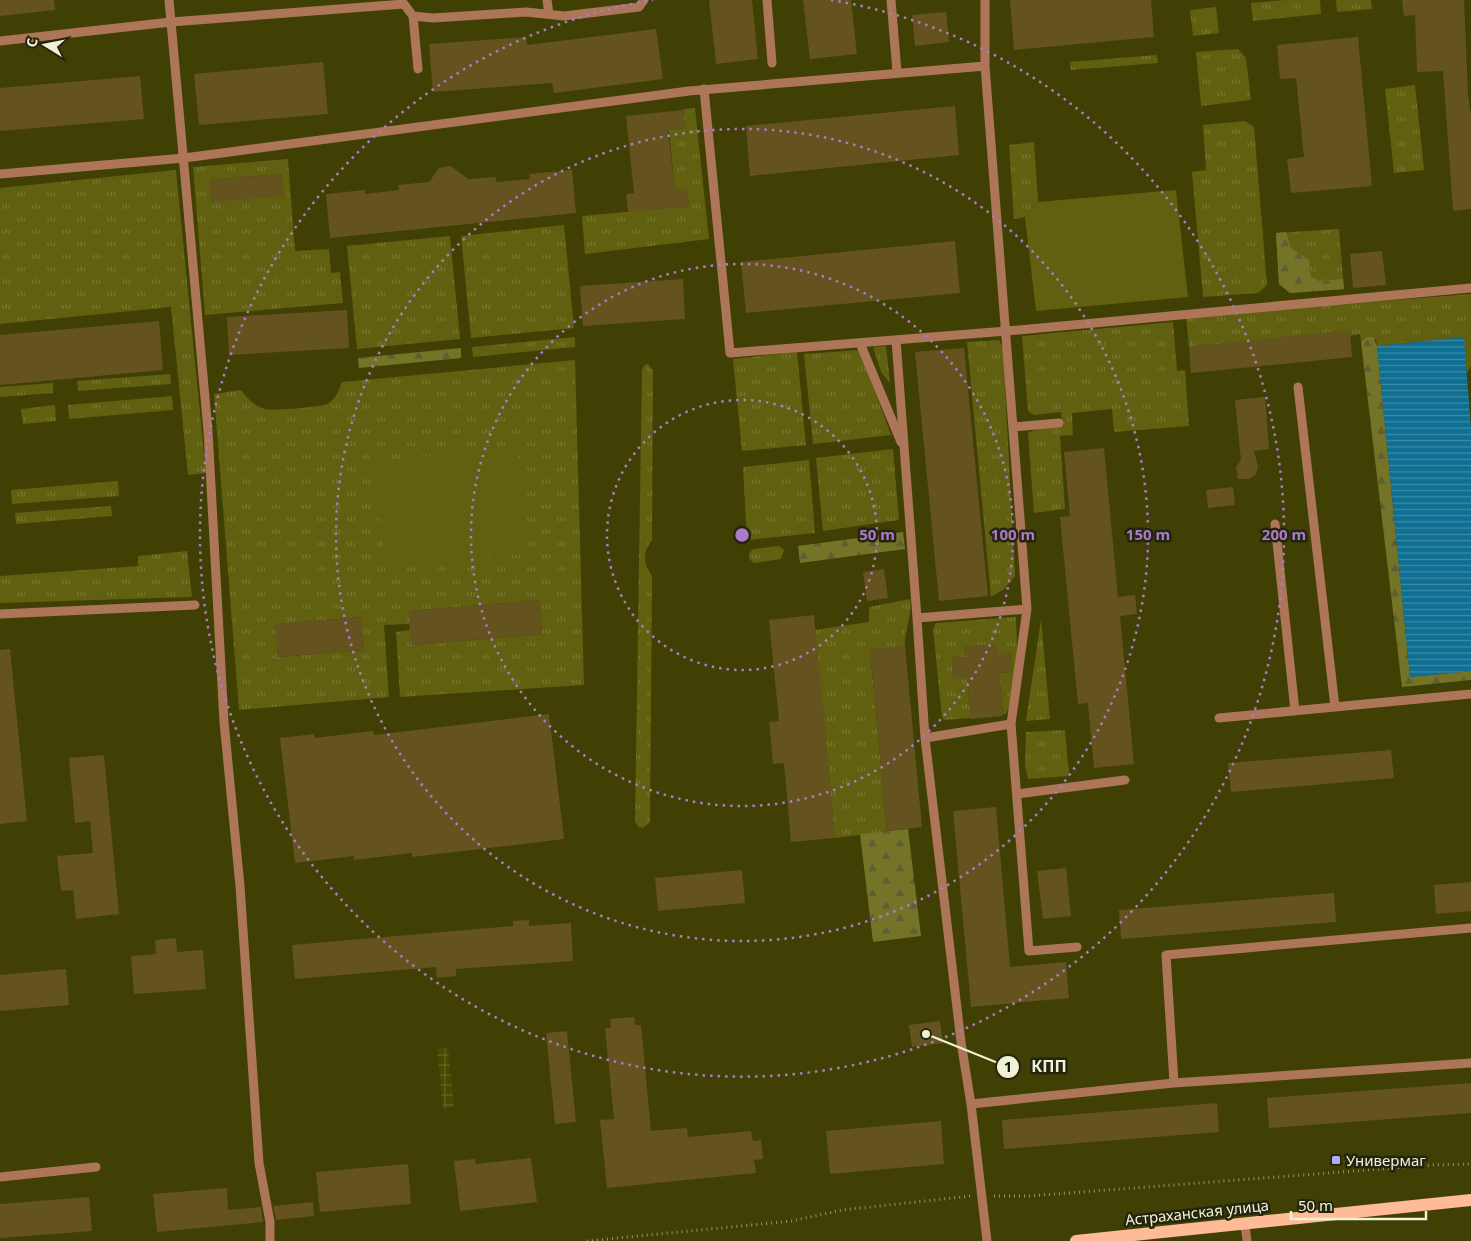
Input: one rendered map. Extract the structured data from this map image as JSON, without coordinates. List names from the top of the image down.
{
  "streets": {
    "main road": ["Астраханская улица"]
  },
  "places": {
    "other": ["КПП"],
    "transit": ["Универмаг"]
  },
  "scale_bar": "50 m",
  "north": "left",
  "rings": [
    "50 m",
    "100 m",
    "150 m",
    "200 m"
  ]
}
